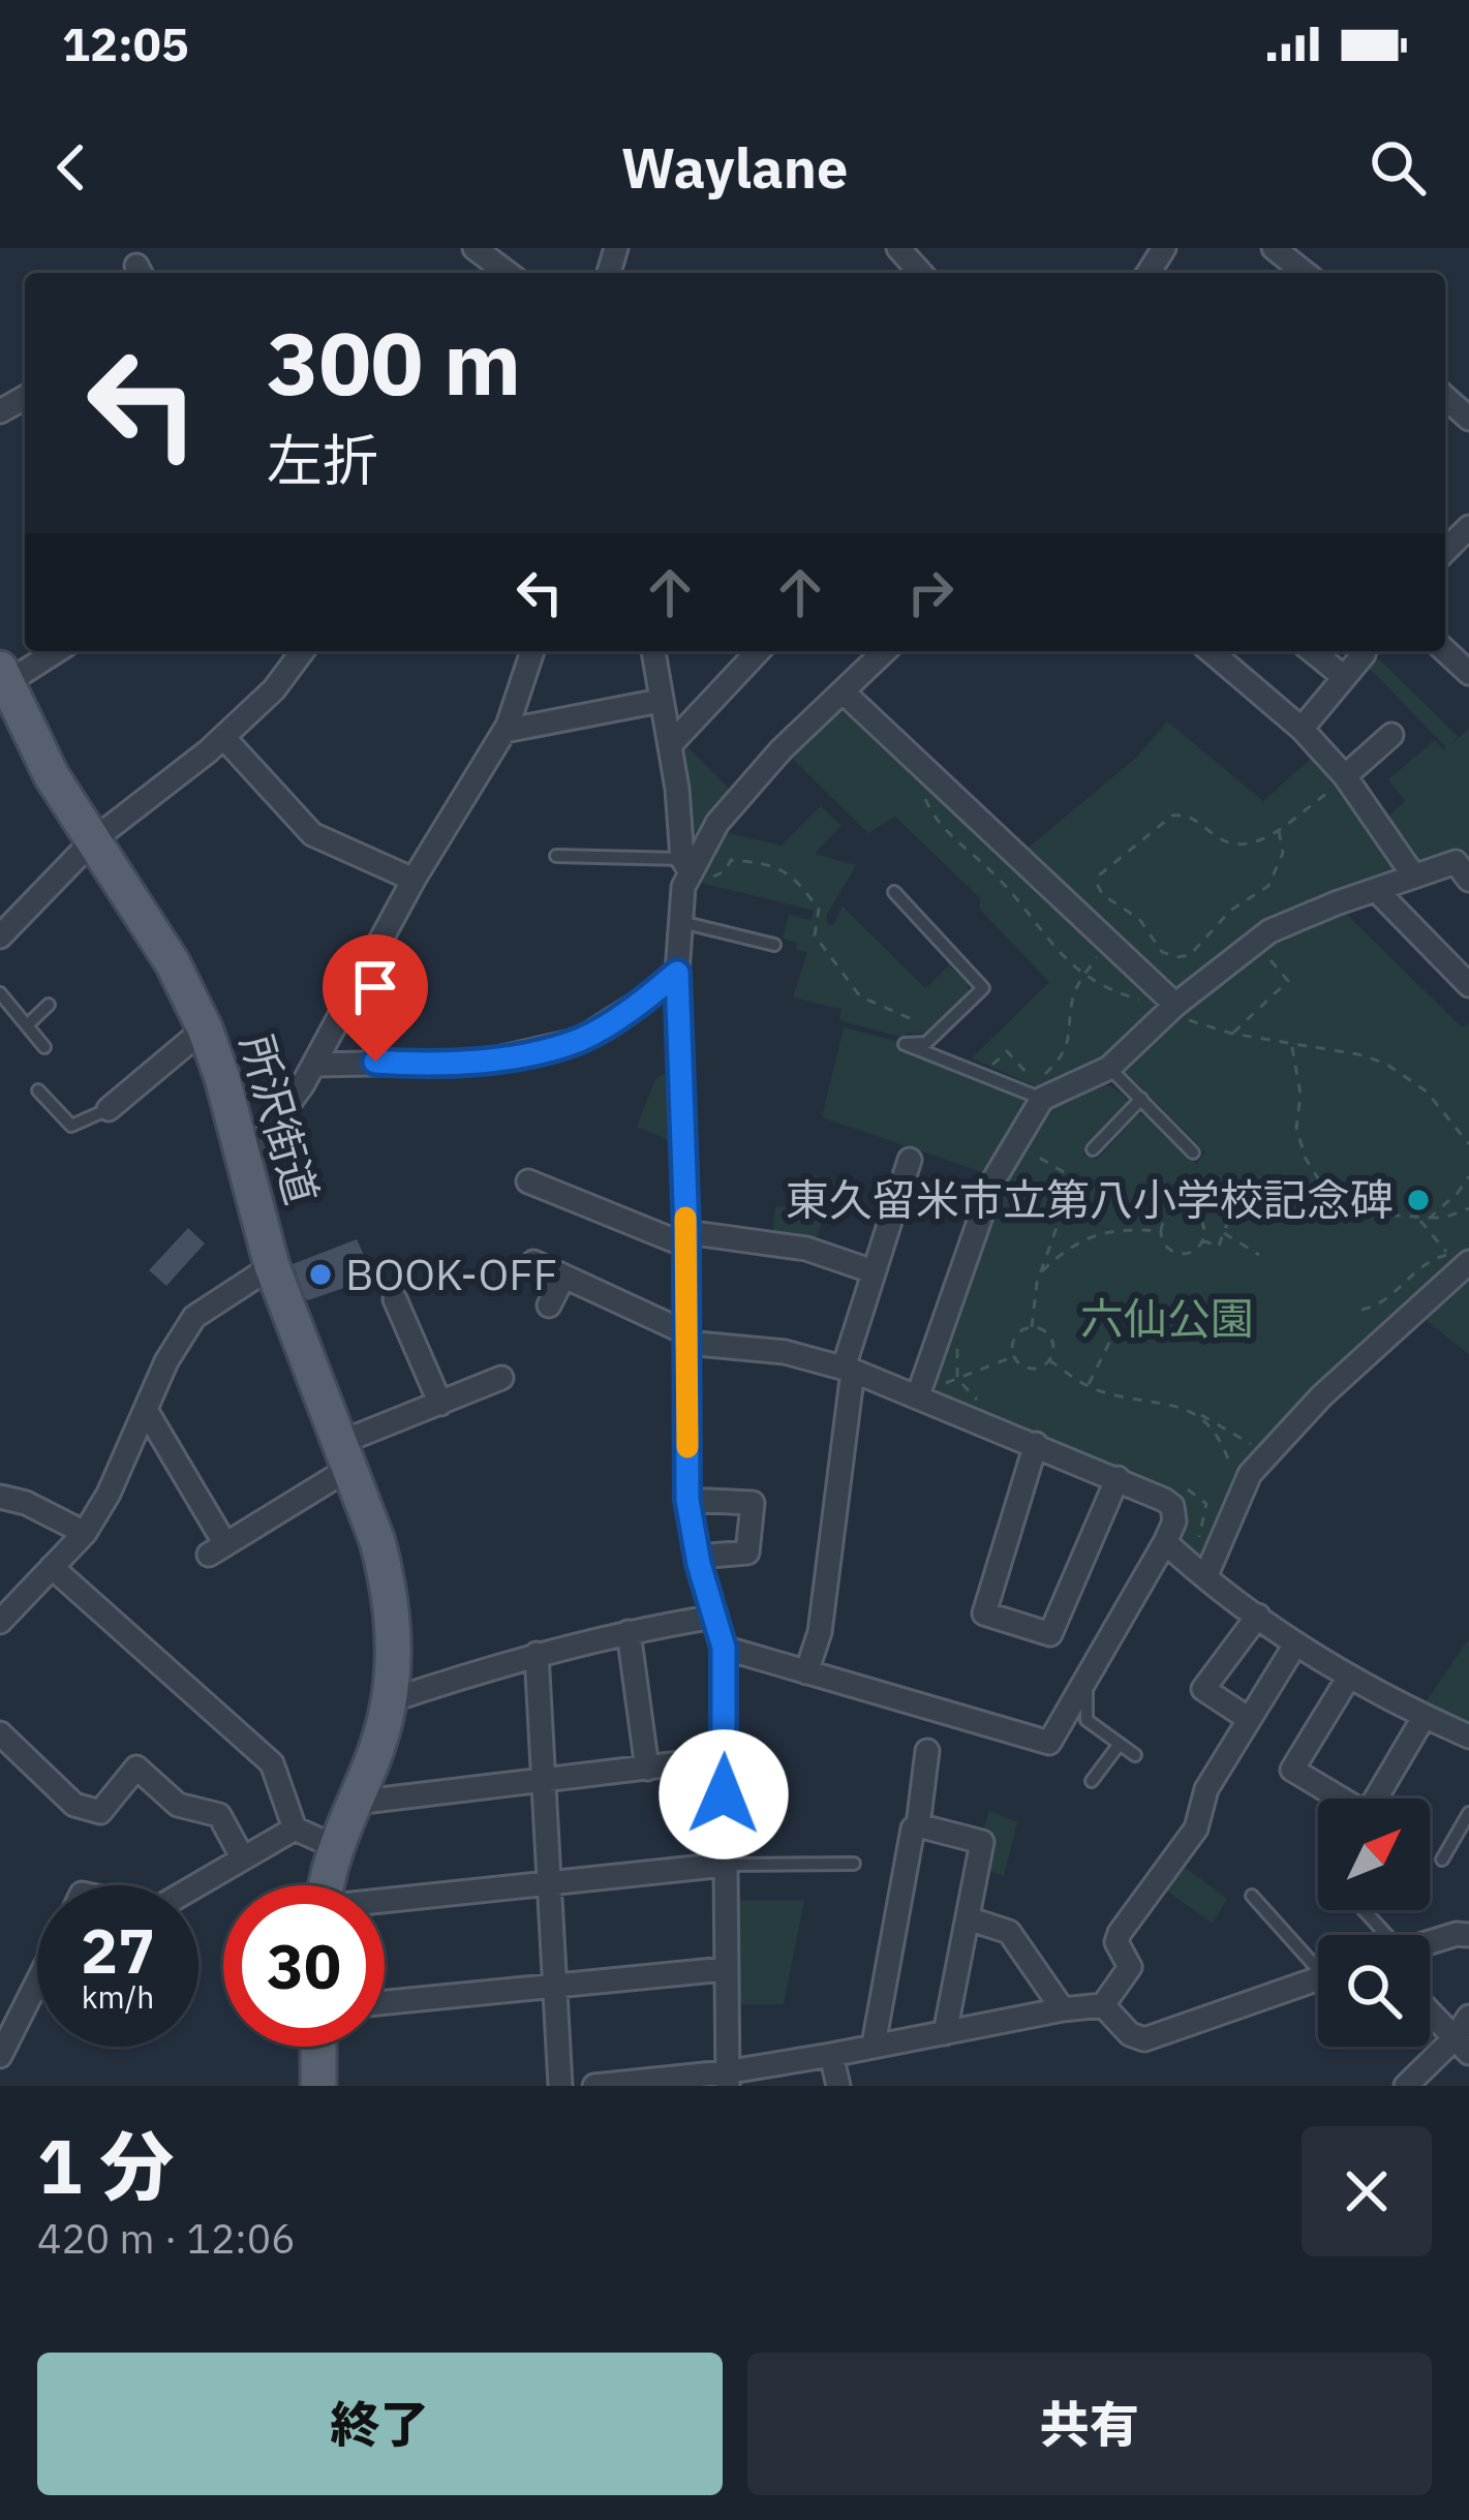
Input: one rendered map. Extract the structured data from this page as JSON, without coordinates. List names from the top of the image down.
{
  "streets": {
    "main road": ["所沢街道"]
  },
  "parks": ["六仙公園"],
  "places": ["東久留米市立第八小学校記念碑", "BOOK-OFF"],
  "north": "top right",
  "page": {
    "status": "12:05",
    "header": "Waylane",
    "turn": ["300 m", "左折"],
    "speed": "27 km/h",
    "limit": "30",
    "heading": ["1 分", "420 m · 12:06"],
    "buttons": ["終了", "共有"]
  }
}
